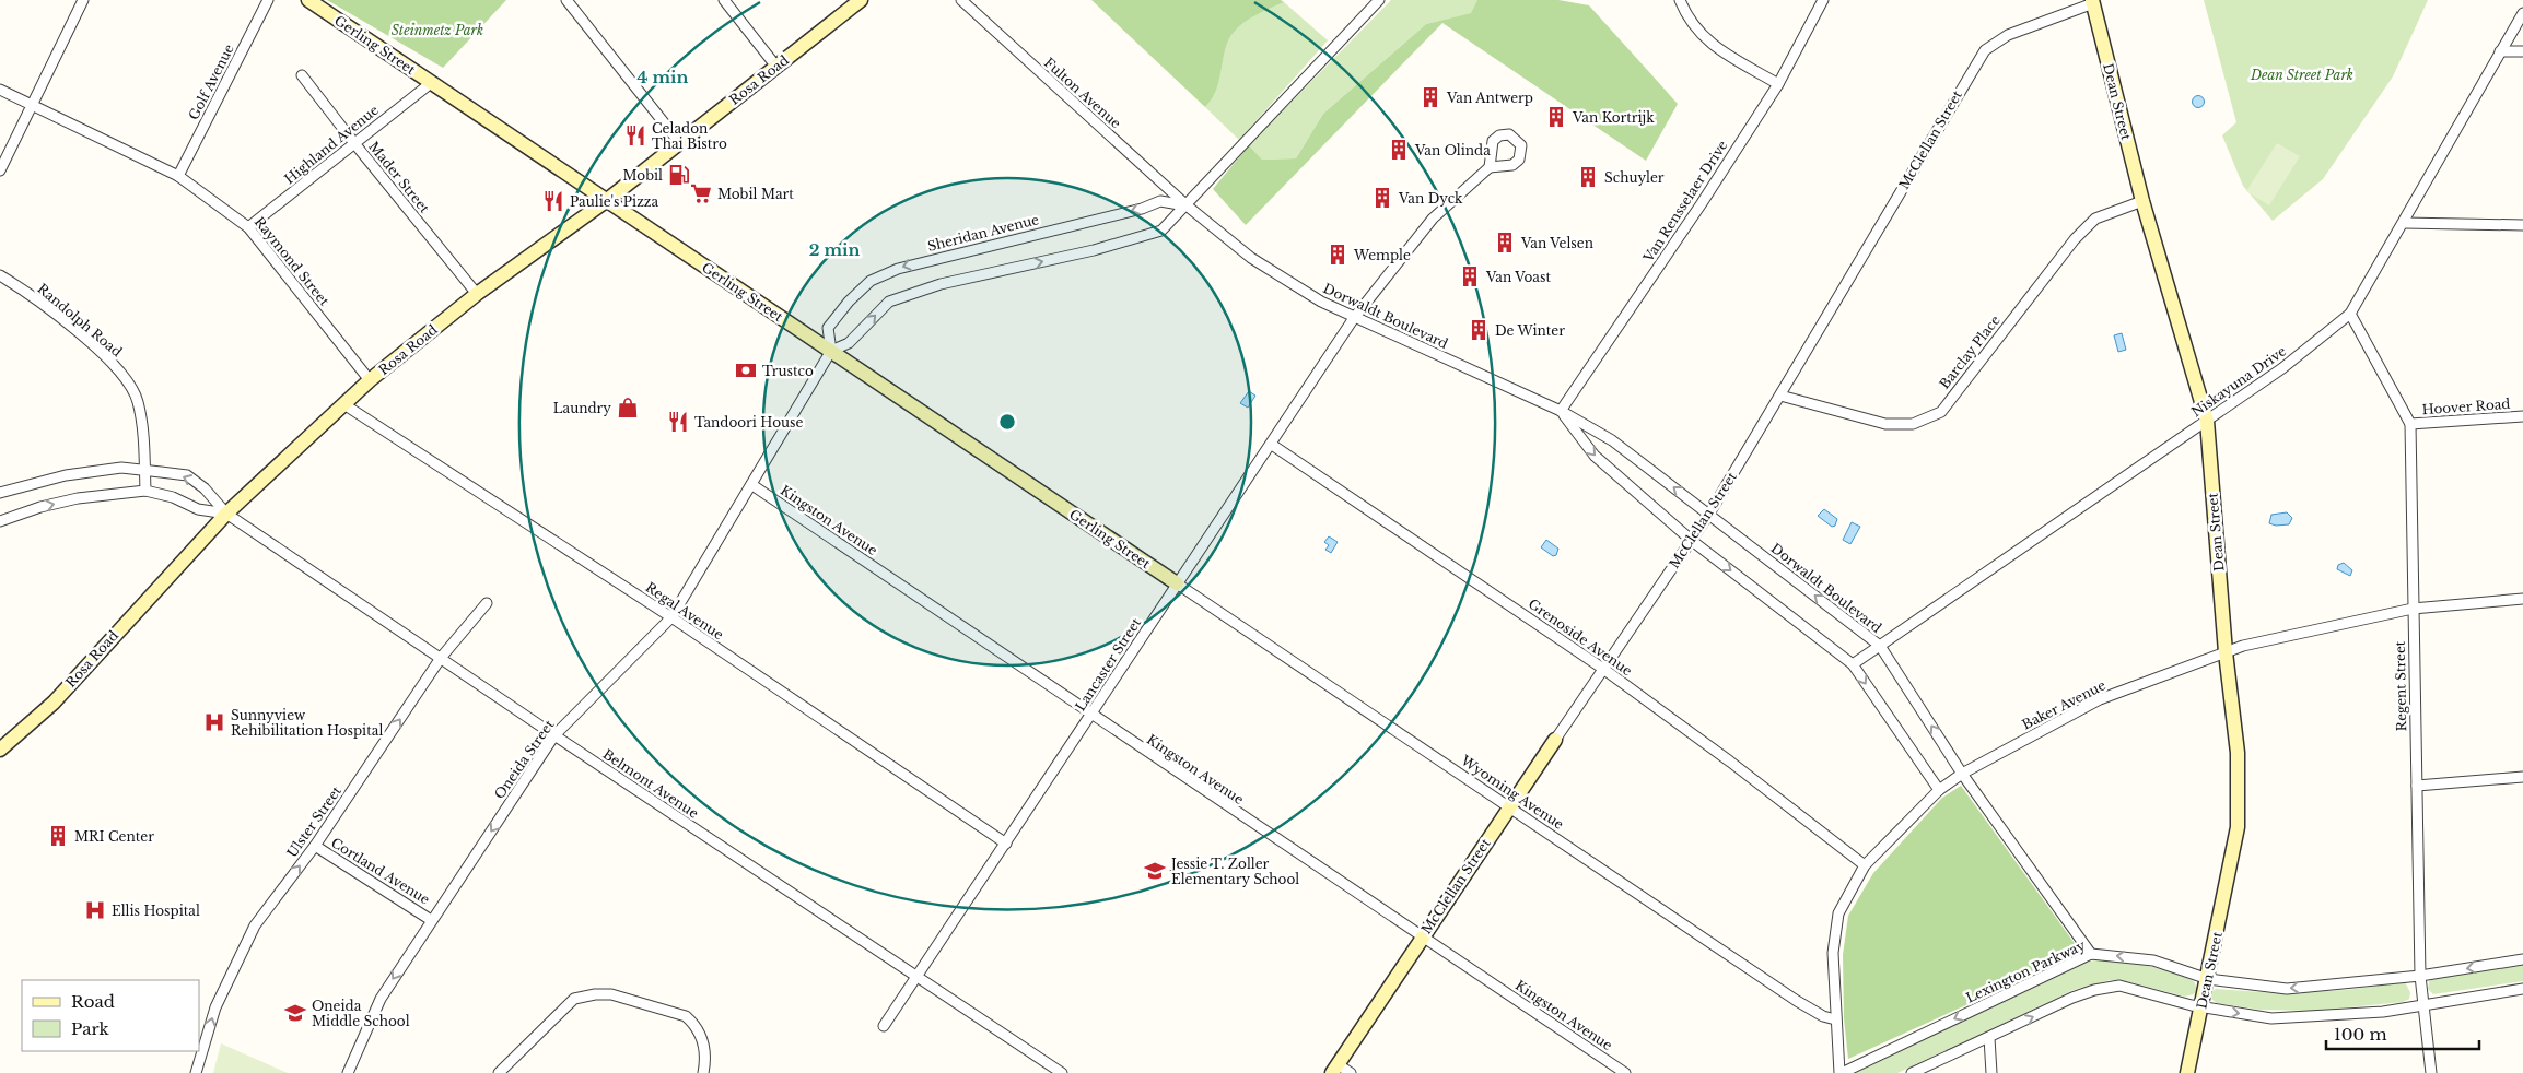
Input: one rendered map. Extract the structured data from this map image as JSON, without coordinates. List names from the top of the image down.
{
  "streets": {
    "street": [
      "Gerling Street",
      "Rosa Road",
      "Golf Avenue",
      "Fulton Avenue",
      "Dean Street",
      "McClellan Street",
      "Highland Avenue",
      "Mader Street",
      "Van Rensselaer Drive",
      "Sheridan Avenue",
      "Raymond Street",
      "Dorwaldt Boulevard",
      "Randolph Road",
      "Barclay Place",
      "Niskayuna Drive",
      "Hoover Road",
      "Kingston Avenue",
      "Regal Avenue",
      "Grenoside Avenue",
      "Lancaster Street",
      "Regent Street",
      "Baker Avenue",
      "Oneida Street",
      "Belmont Avenue",
      "Wyoming Avenue",
      "Ulster Street",
      "Cortland Avenue",
      "Lexington Parkway"
    ]
  },
  "crossings": [
    ["Gerling Street", "Rosa Road"],
    ["Gerling Street", "Highland Avenue"],
    ["Gerling Street", "Sheridan Avenue"],
    ["Gerling Street", "Lancaster Street"],
    ["Gerling Street", "Wyoming Avenue"],
    ["Rosa Road", "Mader Street"],
    ["Rosa Road", "Raymond Street"],
    ["Rosa Road", "Regal Avenue"],
    ["Rosa Road", "Belmont Avenue"],
    ["Golf Avenue", "Raymond Street"],
    ["Fulton Avenue", "Sheridan Avenue"],
    ["Fulton Avenue", "Dorwaldt Boulevard"],
    ["Dean Street", "McClellan Street"],
    ["Dean Street", "Barclay Place"],
    ["Dean Street", "Niskayuna Drive"],
    ["Dean Street", "Baker Avenue"],
    ["Dean Street", "Lexington Parkway"],
    ["McClellan Street", "Dorwaldt Boulevard"],
    ["McClellan Street", "Barclay Place"],
    ["McClellan Street", "Kingston Avenue"],
    ["McClellan Street", "Grenoside Avenue"],
    ["McClellan Street", "Wyoming Avenue"],
    ["Highland Avenue", "Mader Street"],
    ["Highland Avenue", "Raymond Street"],
    ["Van Rensselaer Drive", "Dorwaldt Boulevard"],
    ["Sheridan Avenue", "Dorwaldt Boulevard"],
    ["Dorwaldt Boulevard", "Niskayuna Drive"],
    ["Dorwaldt Boulevard", "Lancaster Street"],
    ["Dorwaldt Boulevard", "Baker Avenue"],
    ["Dorwaldt Boulevard", "Lexington Parkway"],
    ["Niskayuna Drive", "Regent Street"],
    ["Hoover Road", "Regent Street"],
    ["Kingston Avenue", "Lancaster Street"],
    ["Kingston Avenue", "Oneida Street"],
    ["Regal Avenue", "Lancaster Street"],
    ["Regal Avenue", "Oneida Street"],
    ["Grenoside Avenue", "Lancaster Street"],
    ["Grenoside Avenue", "Baker Avenue"],
    ["Lancaster Street", "Belmont Avenue"],
    ["Lancaster Street", "Wyoming Avenue"],
    ["Regent Street", "Baker Avenue"],
    ["Regent Street", "Lexington Parkway"],
    ["Baker Avenue", "Wyoming Avenue"],
    ["Baker Avenue", "Lexington Parkway"],
    ["Oneida Street", "Belmont Avenue"],
    ["Oneida Street", "Cortland Avenue"],
    ["Belmont Avenue", "Ulster Street"],
    ["Ulster Street", "Cortland Avenue"]
  ],
  "one_way": ["Oneida Street", "Ulster Street"],
  "parks": ["Steinmetz Park", "Dean Street Park"],
  "places": {
    "building": [
      "Van Antwerp",
      "Van Kortrijk",
      "Van Olinda",
      "Schuyler",
      "Van Dyck",
      "Van Velsen",
      "Wemple",
      "Van Voast",
      "De Winter",
      "MRI Center"
    ],
    "restaurant": ["Celadon Thai Bistro", "Paulie's Pizza", "Tandoori House"],
    "fuel station": ["Mobil"],
    "supermarket": ["Mobil Mart"],
    "bank": ["Trustco"],
    "shop": ["Laundry"],
    "hospital": ["Sunnyview Rehibilitation Hospital", "Ellis Hospital"],
    "school or university": ["Jessie T. Zoller Elementary School", "Oneida Middle School"]
  },
  "legend": ["Road", "Park"],
  "scale_bar": "100 m",
  "rings": ["4 min", "2 min"]
}
